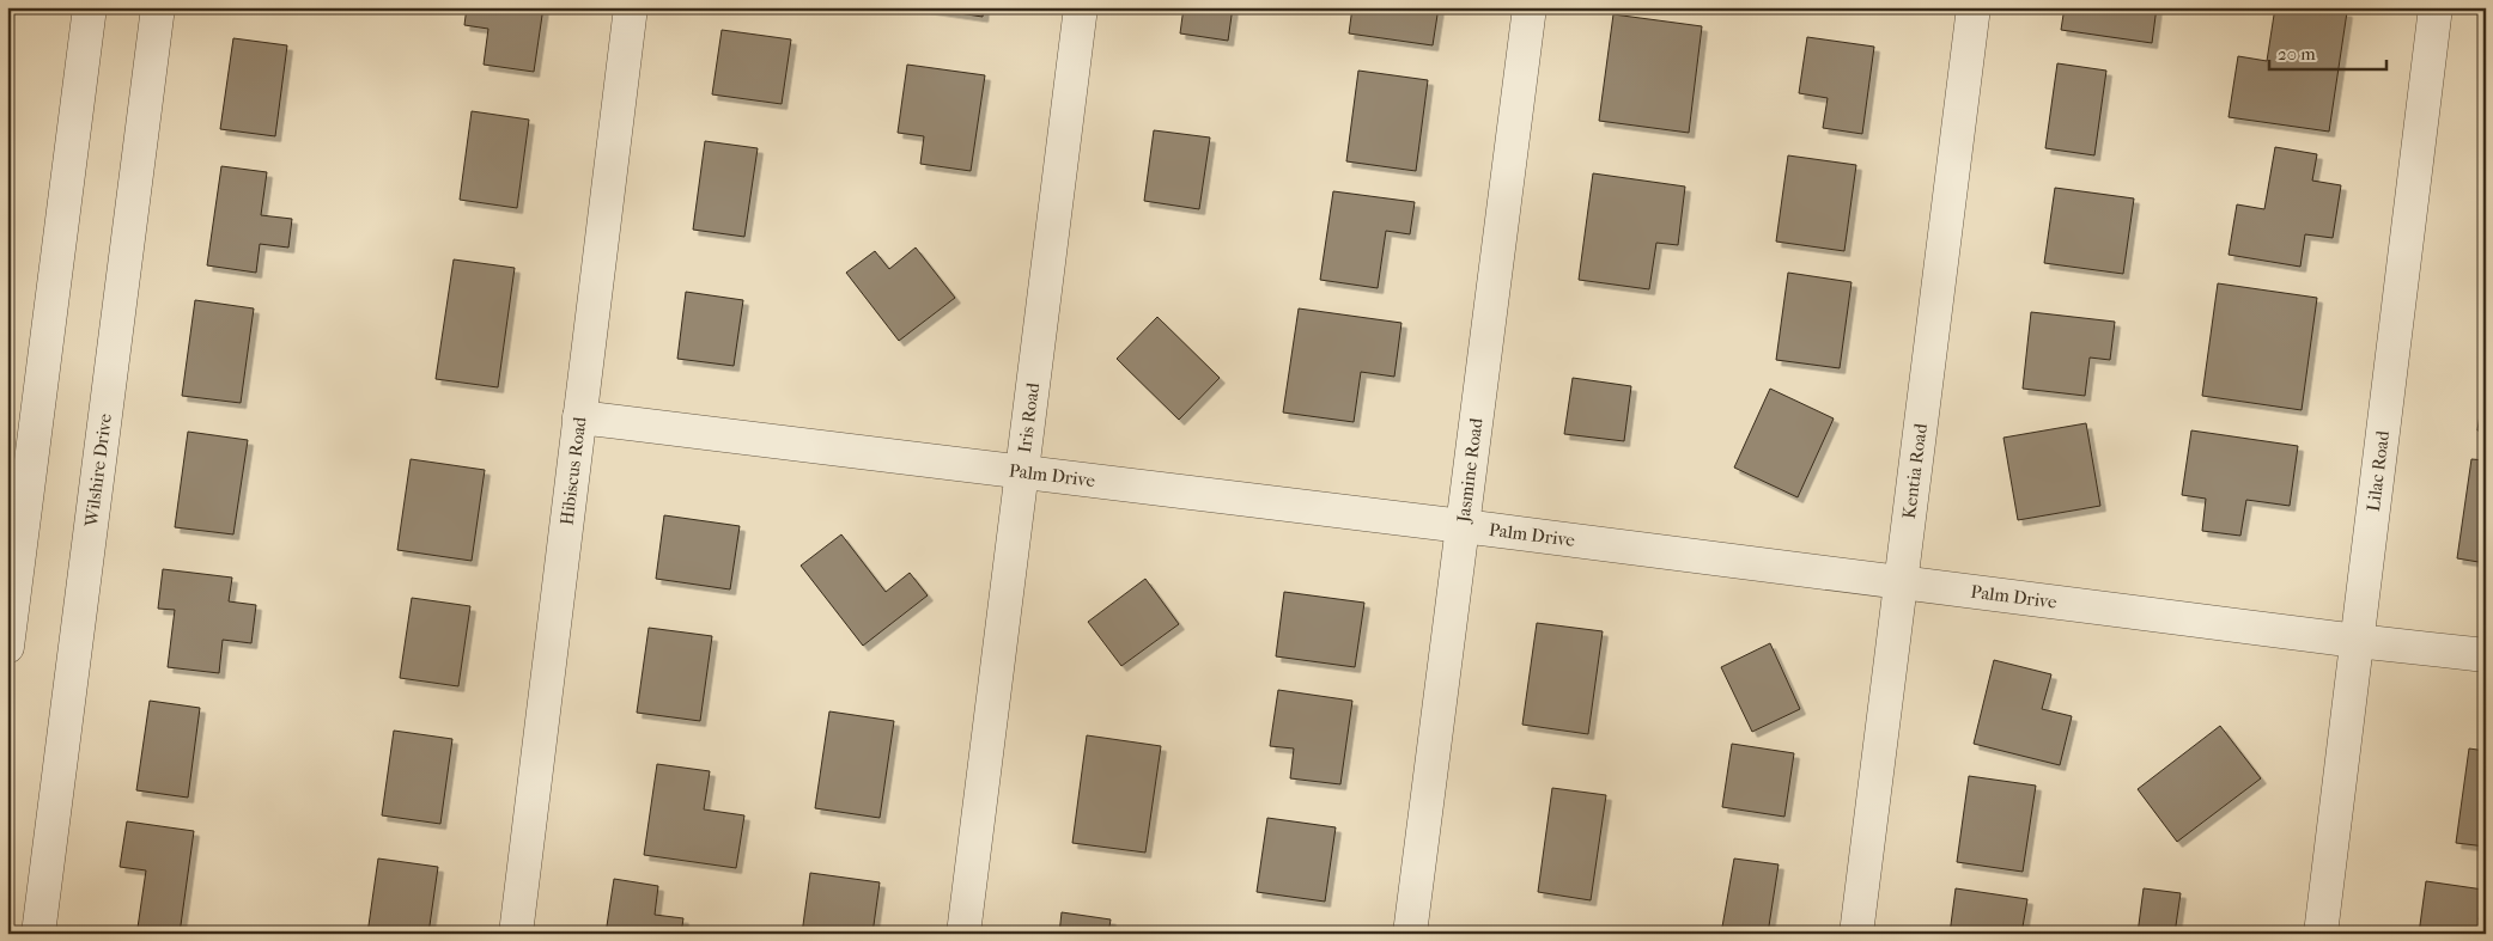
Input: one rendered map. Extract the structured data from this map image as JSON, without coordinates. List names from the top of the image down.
{
  "streets": {
    "street": [
      "Iris Road",
      "Jasmine Road",
      "Lilac Road",
      "Wilshire Drive",
      "Hibiscus Road",
      "Kentia Road",
      "Palm Drive"
    ]
  },
  "crossings": [
    ["Iris Road", "Palm Drive"],
    ["Jasmine Road", "Palm Drive"],
    ["Lilac Road", "Palm Drive"],
    ["Hibiscus Road", "Palm Drive"],
    ["Kentia Road", "Palm Drive"]
  ],
  "scale_bar": "20 m"
}
